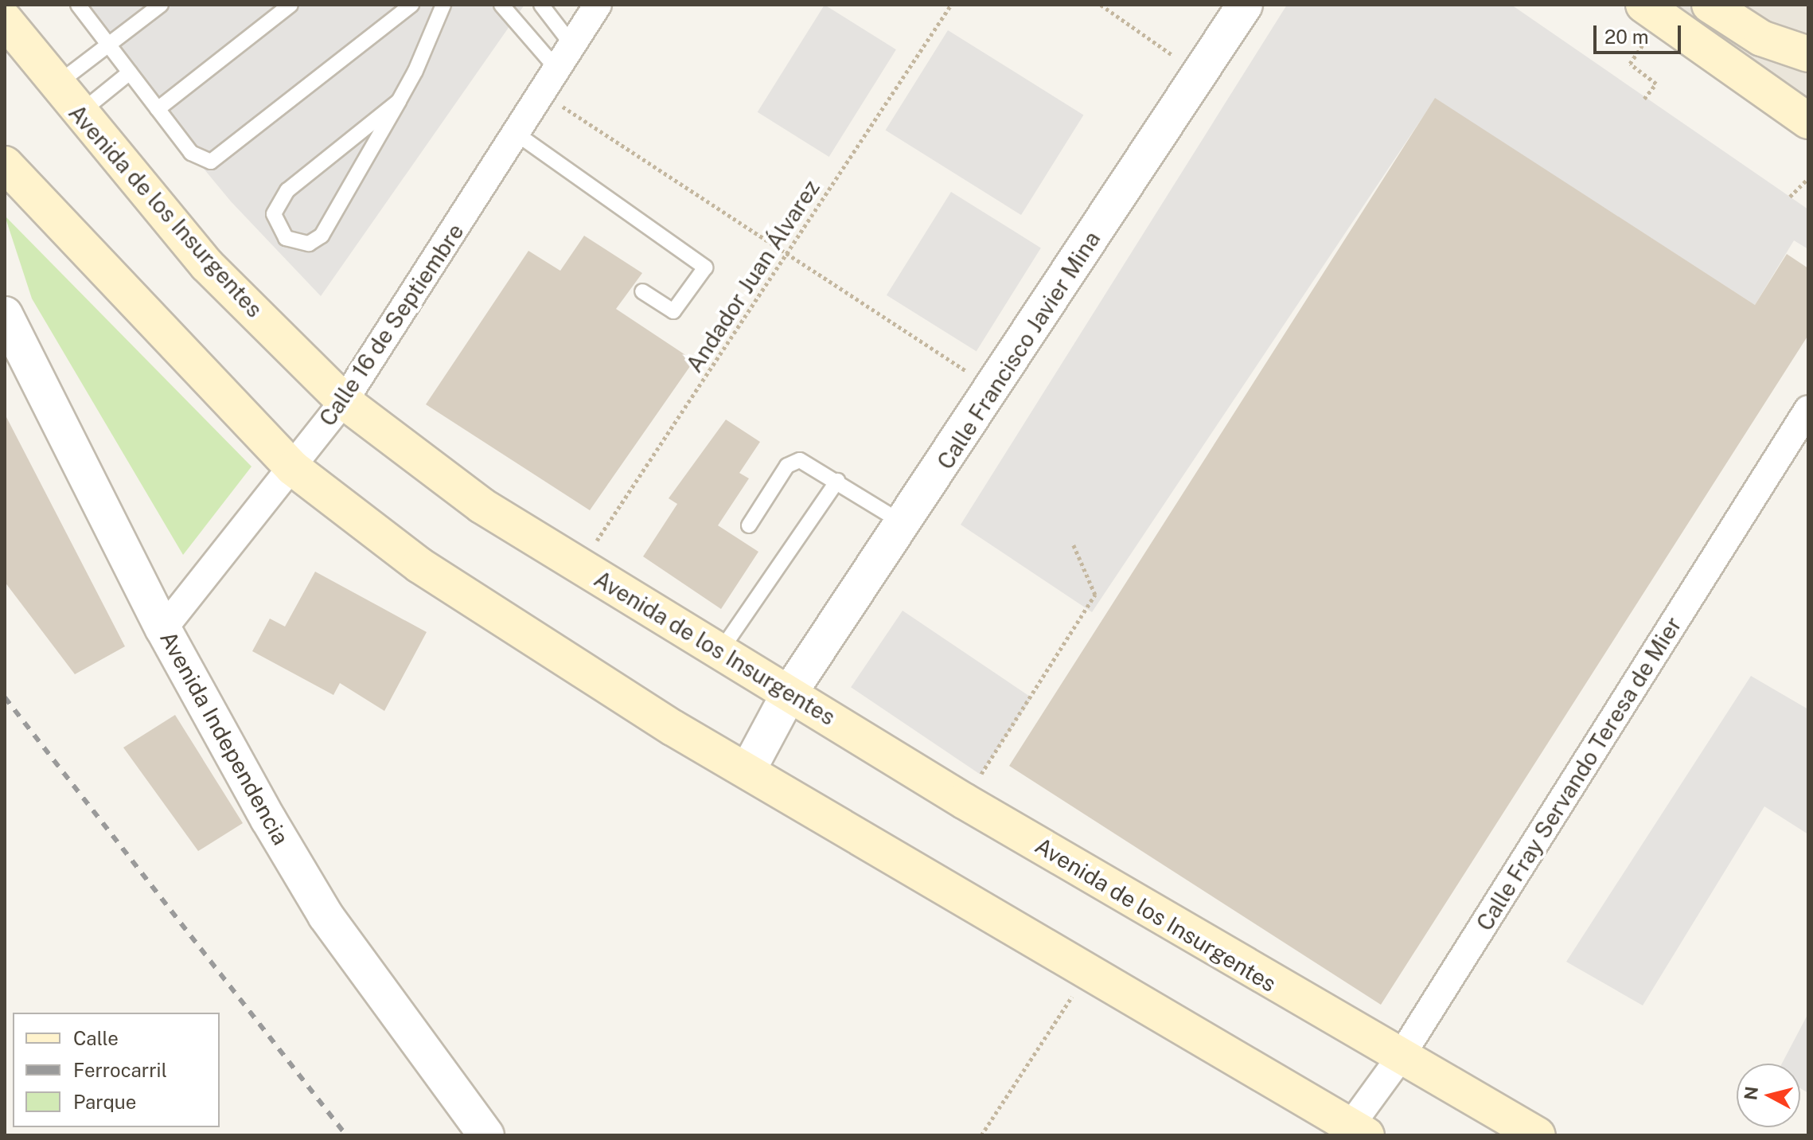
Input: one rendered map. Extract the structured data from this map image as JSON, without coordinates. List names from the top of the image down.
{
  "streets": {
    "main road": ["Avenida de los Insurgentes"],
    "street": [
      "Calle 16 de Septiembre",
      "Calle Francisco Javier Mina",
      "Avenida Independencia",
      "Calle Fray Servando Teresa de Mier"
    ],
    "path": ["Andador Juan Álvarez"]
  },
  "crossings": [
    ["Avenida de los Insurgentes", "Andador Juan Álvarez"],
    ["Avenida de los Insurgentes", "Calle 16 de Septiembre"],
    ["Avenida de los Insurgentes", "Calle Francisco Javier Mina"],
    ["Avenida de los Insurgentes", "Calle Fray Servando Teresa de Mier"],
    ["Calle 16 de Septiembre", "Avenida Independencia"]
  ],
  "legend": ["Calle", "Ferrocarril", "Parque"],
  "scale_bar": "20 m",
  "north": "left"
}
